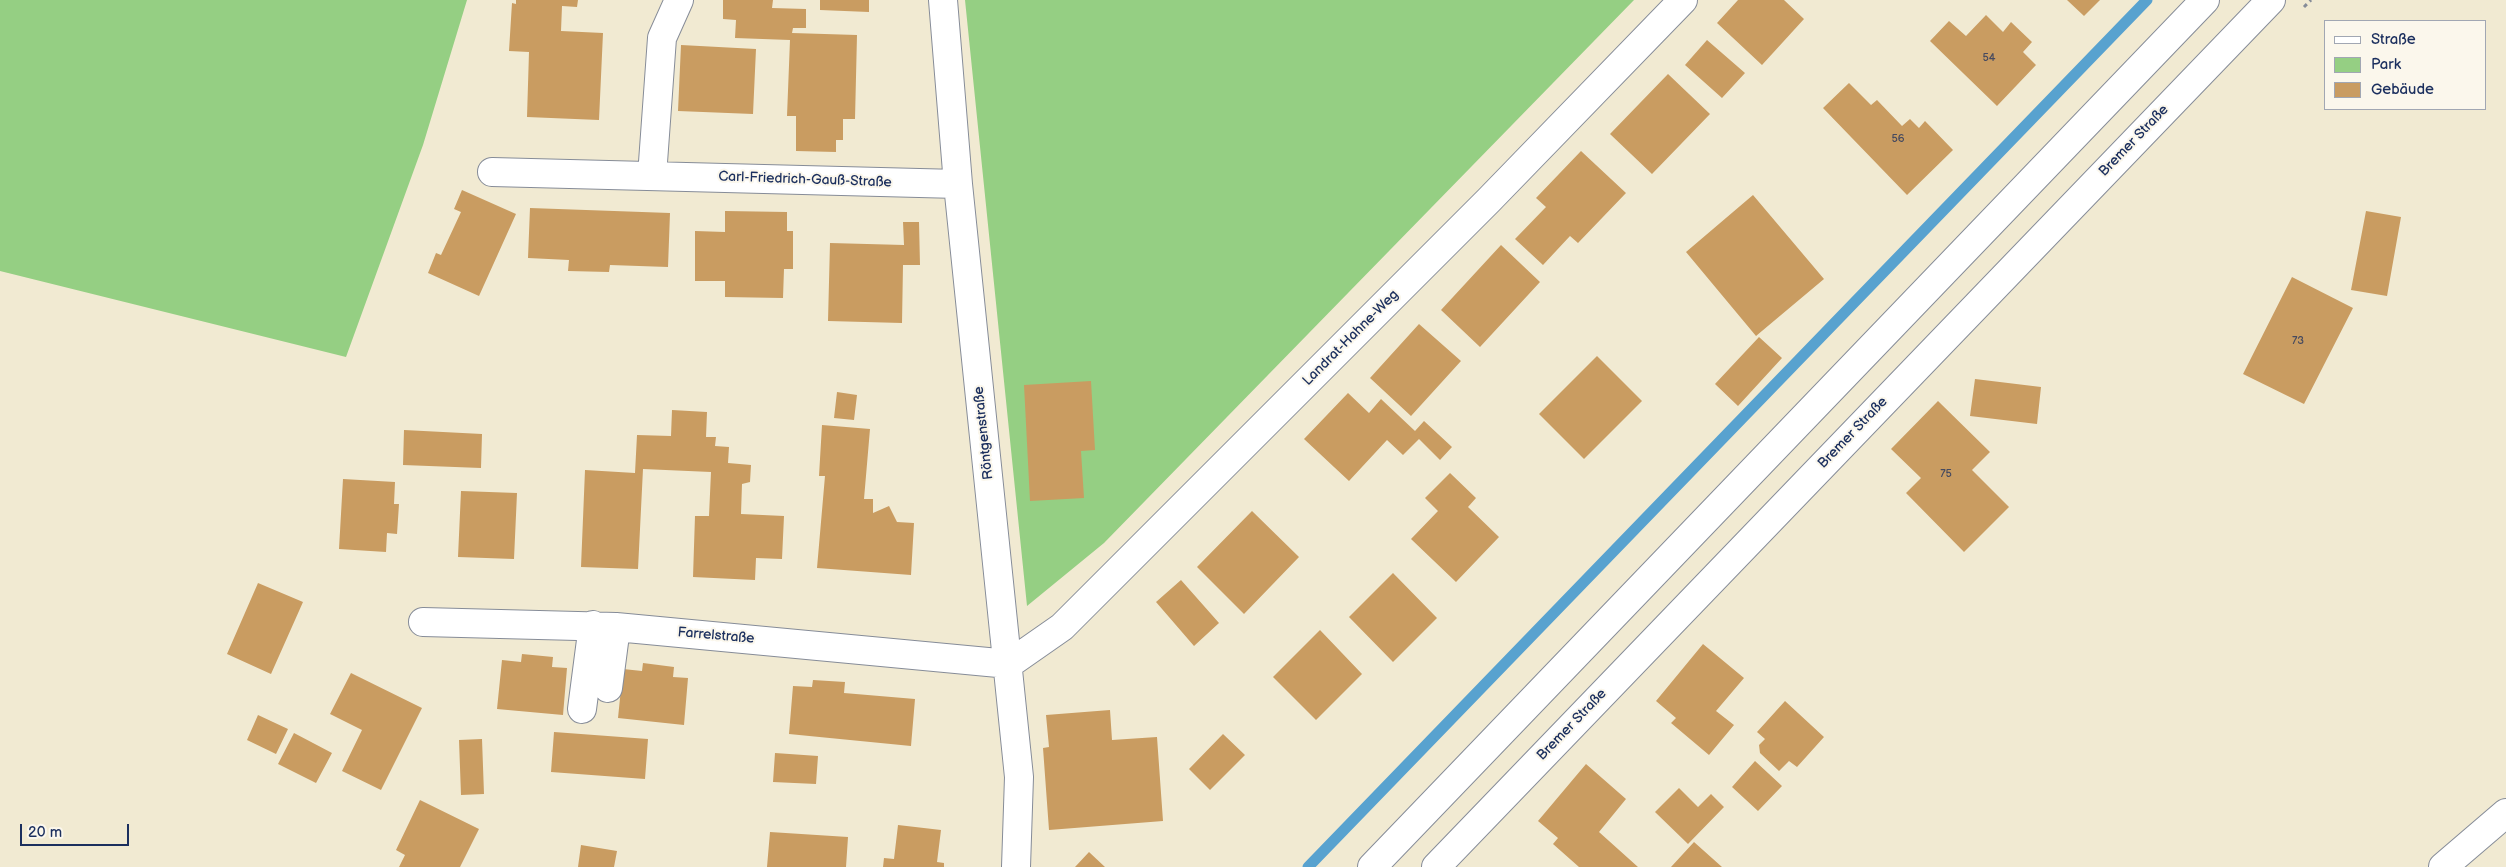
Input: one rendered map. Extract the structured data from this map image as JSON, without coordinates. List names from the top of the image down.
{
  "streets": {
    "street": [
      "Bremer Straße",
      "Carl-Friedrich-Gauß-Straße",
      "Landrat-Hahne-Weg",
      "Röntgenstraße",
      "Farrelstraße"
    ]
  },
  "crossings": [
    ["Carl-Friedrich-Gauß-Straße", "Röntgenstraße"],
    ["Landrat-Hahne-Weg", "Röntgenstraße"],
    ["Landrat-Hahne-Weg", "Farrelstraße"],
    ["Röntgenstraße", "Farrelstraße"]
  ],
  "house_numbers": [
    "54",
    "56",
    "73",
    "75"
  ],
  "legend": ["Straße", "Park", "Gebäude"],
  "scale_bar": "20 m"
}
